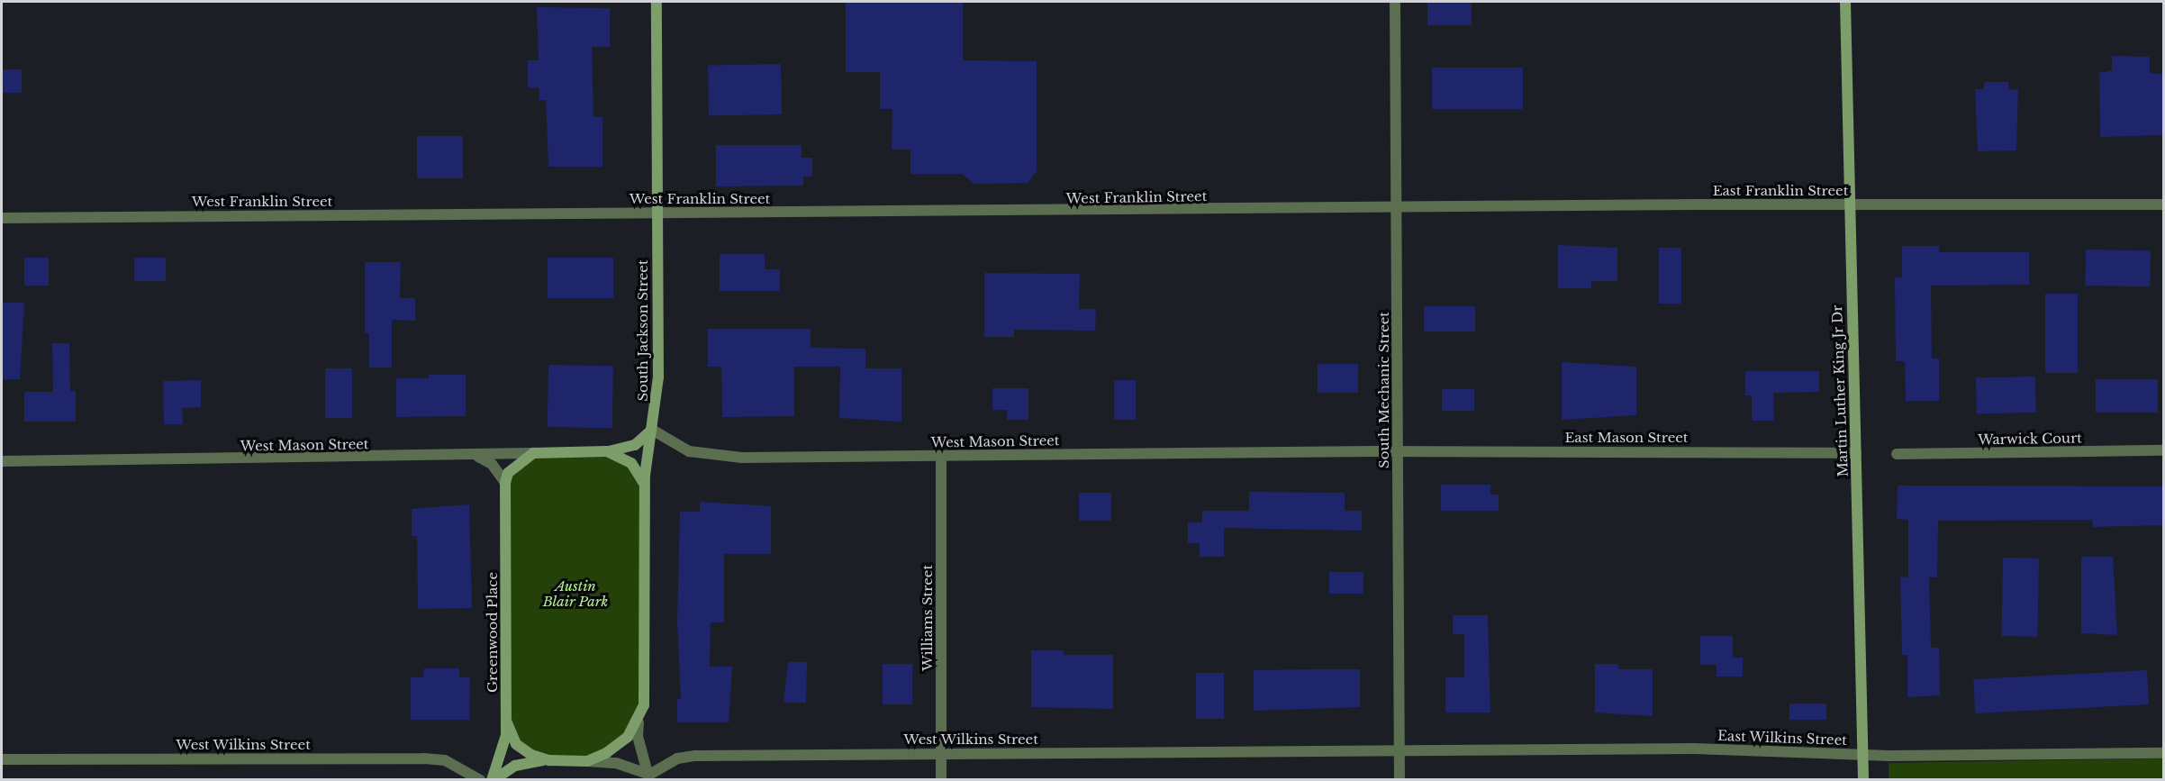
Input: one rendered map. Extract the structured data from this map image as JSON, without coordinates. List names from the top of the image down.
{
  "streets": {
    "street": [
      "East Franklin Street",
      "West Franklin Street",
      "South Jackson Street",
      "South Mechanic Street",
      "Martin Luther King Jr Dr",
      "East Mason Street",
      "Warwick Court",
      "West Mason Street",
      "Williams Street",
      "Greenwood Place",
      "East Wilkins Street",
      "West Wilkins Street"
    ]
  },
  "crossings": [
    ["East Franklin Street", "West Franklin Street"],
    ["East Franklin Street", "South Mechanic Street"],
    ["East Franklin Street", "Martin Luther King Jr Dr"],
    ["West Franklin Street", "South Jackson Street"],
    ["West Franklin Street", "South Mechanic Street"],
    ["South Jackson Street", "West Mason Street"],
    ["South Jackson Street", "West Wilkins Street"],
    ["South Mechanic Street", "East Mason Street"],
    ["South Mechanic Street", "West Mason Street"],
    ["South Mechanic Street", "East Wilkins Street"],
    ["South Mechanic Street", "West Wilkins Street"],
    ["Martin Luther King Jr Dr", "East Mason Street"],
    ["Martin Luther King Jr Dr", "East Wilkins Street"],
    ["East Mason Street", "West Mason Street"],
    ["West Mason Street", "Williams Street"],
    ["Williams Street", "West Wilkins Street"],
    ["East Wilkins Street", "West Wilkins Street"]
  ],
  "parks": ["Austin Blair Park"]
}
